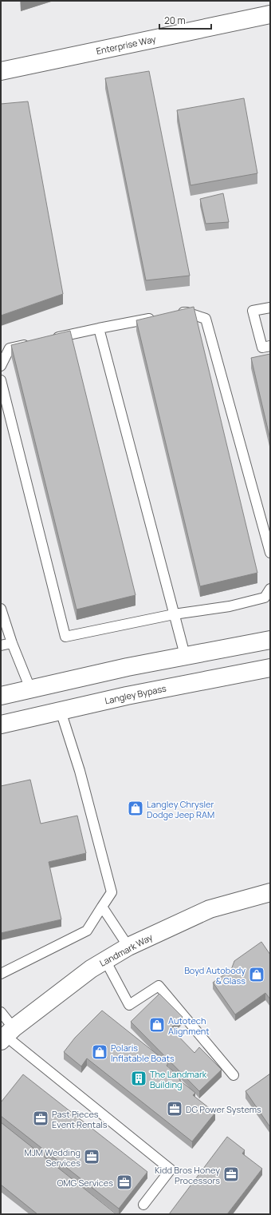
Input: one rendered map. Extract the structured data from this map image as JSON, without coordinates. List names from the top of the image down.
{
  "streets": {
    "main road": ["Enterprise Way", "Langley Bypass", "Landmark Way"]
  },
  "places": {
    "shop": [
      "Langley Chrysler Dodge Jeep RAM",
      "Boyd Autobody & Glass",
      "Autotech Alignment",
      "Polaris Inflatable Boats"
    ],
    "building": ["The Landmark Building"],
    "office": [
      "DG Power Systems",
      "Past Pieces Event Rentals",
      "MJM Wedding Services",
      "Kidd Bros Honey Processors",
      "OMG Services"
    ]
  },
  "scale_bar": "20 m"
}
